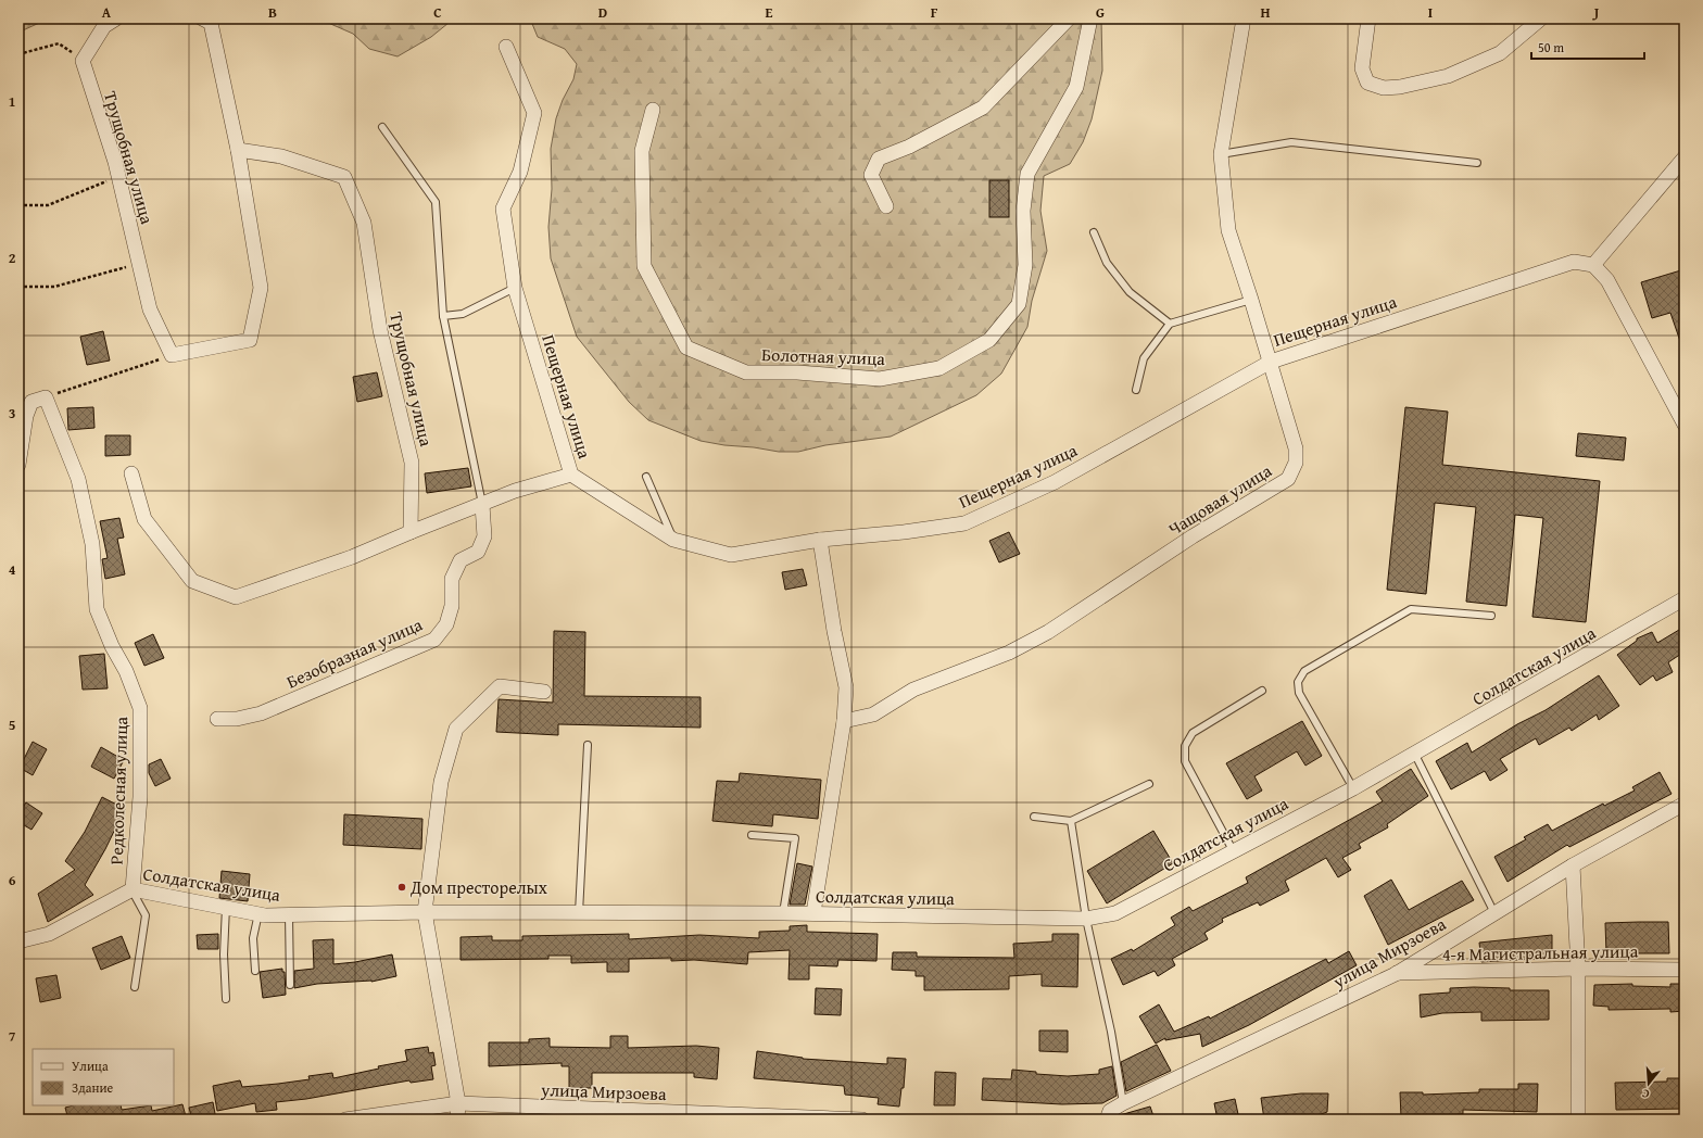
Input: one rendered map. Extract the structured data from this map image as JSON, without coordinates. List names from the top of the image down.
{
  "streets": {
    "street": [
      "Трущобная улица",
      "Пещерная улица",
      "Болотная улица",
      "Чащовая улица",
      "Безобразная улица",
      "Солдатская улица",
      "Редколесная улица",
      "улица Мирзоева",
      "4-я Магистральная улица"
    ]
  },
  "crossings": [
    ["Пещерная улица", "Чащовая улица"],
    ["Солдатская улица", "Редколесная улица"],
    ["улица Мирзоева", "4-я Магистральная улица"]
  ],
  "places": ["Дом престорелых"],
  "legend": ["Улица", "Здание"],
  "scale_bar": "50 m",
  "north": "bottom",
  "grid": {
    "columns": [
      "A",
      "B",
      "C",
      "D",
      "E",
      "F",
      "G",
      "H",
      "I",
      "J"
    ],
    "rows": [
      "1",
      "2",
      "3",
      "4",
      "5",
      "6",
      "7"
    ]
  }
}
